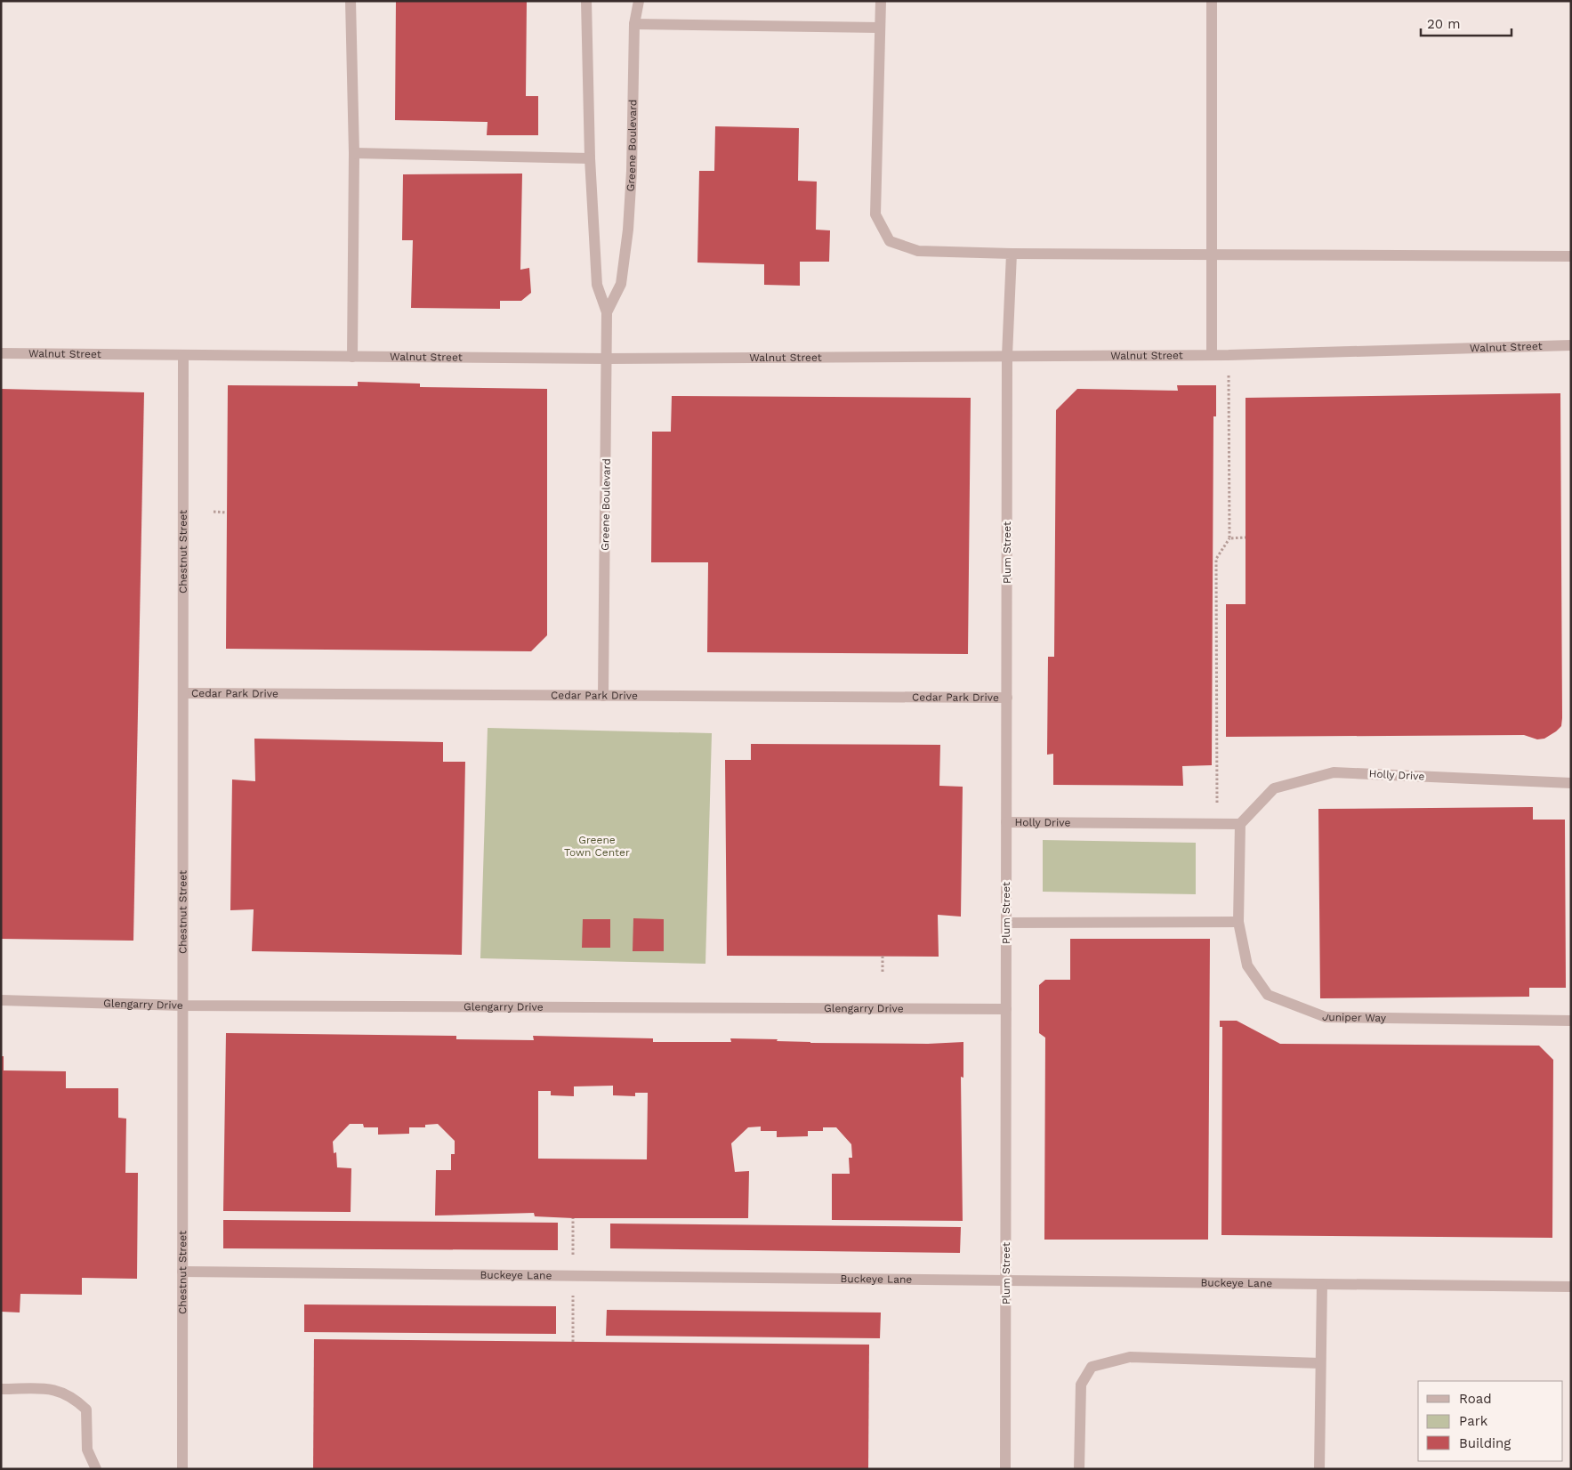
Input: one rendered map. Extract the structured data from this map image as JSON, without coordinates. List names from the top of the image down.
{
  "streets": {
    "street": [
      "Greene Boulevard",
      "Walnut Street",
      "Chestnut Street",
      "Plum Street",
      "Cedar Park Drive",
      "Holly Drive",
      "Glengarry Drive",
      "Juniper Way",
      "Buckeye Lane"
    ]
  },
  "crossings": [
    ["Greene Boulevard", "Walnut Street"],
    ["Greene Boulevard", "Cedar Park Drive"],
    ["Walnut Street", "Chestnut Street"],
    ["Walnut Street", "Plum Street"],
    ["Chestnut Street", "Cedar Park Drive"],
    ["Chestnut Street", "Glengarry Drive"],
    ["Chestnut Street", "Buckeye Lane"],
    ["Plum Street", "Cedar Park Drive"],
    ["Plum Street", "Holly Drive"],
    ["Plum Street", "Glengarry Drive"],
    ["Plum Street", "Buckeye Lane"],
    ["Holly Drive", "Juniper Way"]
  ],
  "parks": ["Greene Town Center"],
  "legend": ["Road", "Park", "Building"],
  "scale_bar": "20 m"
}
